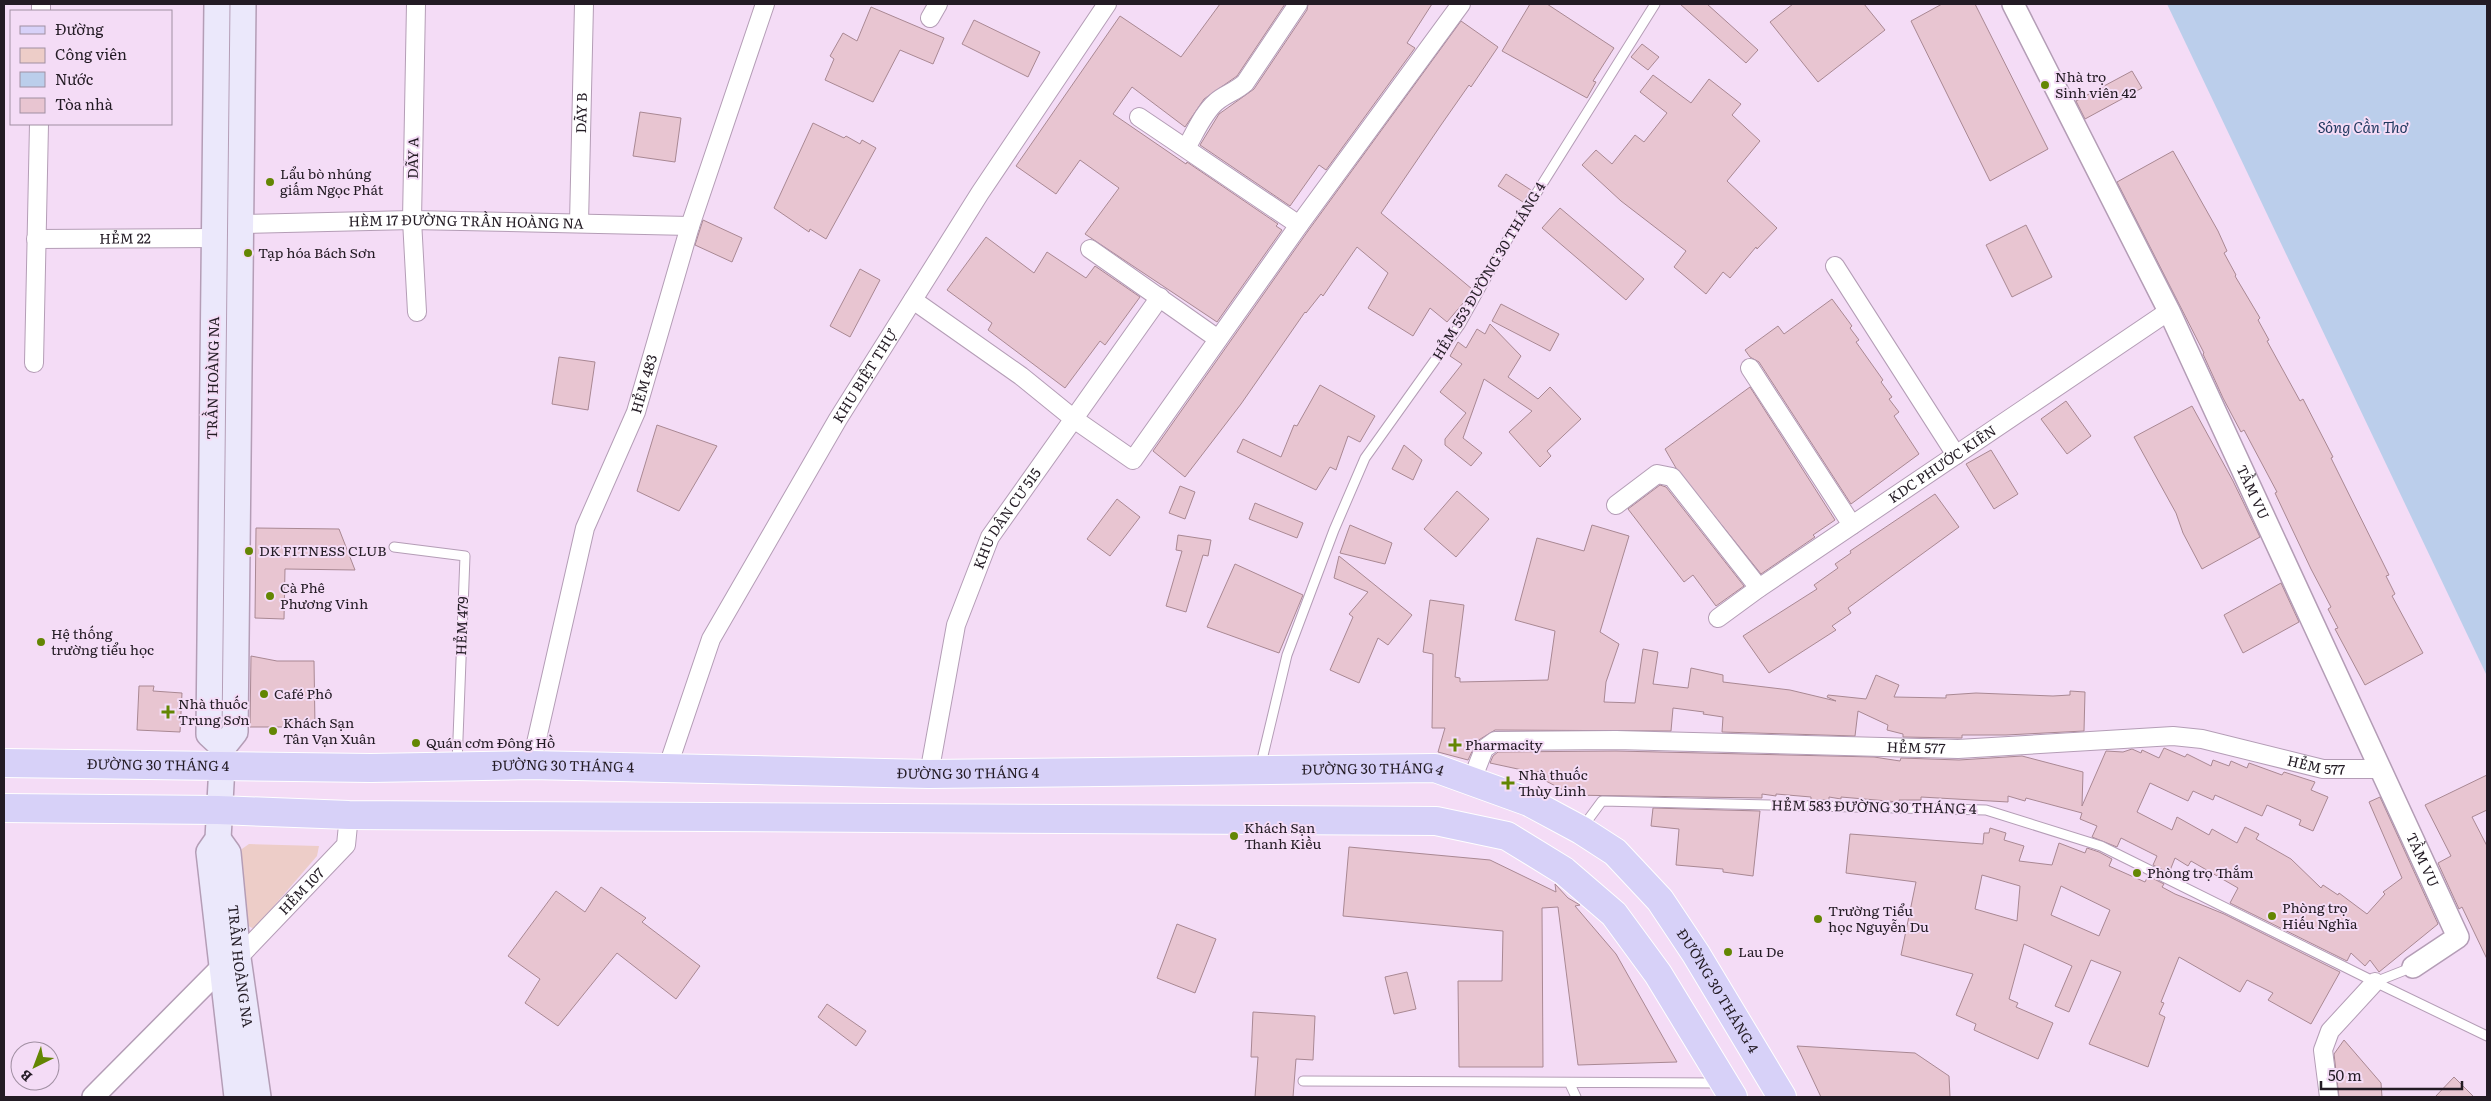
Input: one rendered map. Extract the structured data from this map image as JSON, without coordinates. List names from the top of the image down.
{
  "streets": {
    "main road": ["TRẦN HOÀNG NA", "ĐƯỜNG 30 THÁNG 4"],
    "street": [
      "DÃY B",
      "DÃY A",
      "HÈM 17 ĐƯỜNG TRẦN HOÀNG NA",
      "HẺM 22",
      "KHU BIỆT THỰ",
      "HẺM 483",
      "KDC PHƯỚC KIÊN",
      "TẦM VU",
      "KHU DÂN CƯ 515",
      "HẺM 577",
      "HẺM 107"
    ],
    "lane": ["HẺM 553 ĐƯỜNG 30 THÁNG 4", "HẺM 479", "HẺM 583 ĐƯỜNG 30 THÁNG 4"]
  },
  "crossings": [
    ["DÃY B", "HÈM 17 ĐƯỜNG TRẦN HOÀNG NA"],
    ["DÃY A", "HÈM 17 ĐƯỜNG TRẦN HOÀNG NA"],
    ["HÈM 17 ĐƯỜNG TRẦN HOÀNG NA", "TRẦN HOÀNG NA"],
    ["HÈM 17 ĐƯỜNG TRẦN HOÀNG NA", "HẺM 483"],
    ["HẺM 22", "TRẦN HOÀNG NA"],
    ["HẺM 553 ĐƯỜNG 30 THÁNG 4", "ĐƯỜNG 30 THÁNG 4"],
    ["KHU BIỆT THỰ", "ĐƯỜNG 30 THÁNG 4"],
    ["TRẦN HOÀNG NA", "ĐƯỜNG 30 THÁNG 4"],
    ["TRẦN HOÀNG NA", "HẺM 107"],
    ["HẺM 483", "ĐƯỜNG 30 THÁNG 4"],
    ["KDC PHƯỚC KIÊN", "TẦM VU"],
    ["TẦM VU", "HẺM 577"],
    ["KHU DÂN CƯ 515", "ĐƯỜNG 30 THÁNG 4"],
    ["HẺM 479", "ĐƯỜNG 30 THÁNG 4"],
    ["HẺM 577", "ĐƯỜNG 30 THÁNG 4"],
    ["ĐƯỜNG 30 THÁNG 4", "HẺM 583 ĐƯỜNG 30 THÁNG 4"]
  ],
  "water": ["Sông Cần Thơ"],
  "places": {
    "other": [
      "Nhà trọ Sinh viên 42",
      "Lẩu bò nhúng giấm Ngọc Phát",
      "Tạp hóa Bách Sơn",
      "DK FITNESS CLUB",
      "Cà Phê Phương Vinh",
      "Hệ thống trường tiểu học",
      "Café Phô",
      "Khách Sạn Tân Vạn Xuân",
      "Quán cơm Đông Hồ",
      "Khách Sạn Thanh Kiều",
      "Phòng trọ Thắm",
      "Phòng trọ Hiếu Nghĩa",
      "Trường Tiểu học Nguyễn Du",
      "Lau De"
    ],
    "health": ["Nhà thuốc Trung Sơn", "Pharmacity", "Nhà thuốc Thùy Linh"]
  },
  "legend": [
    "Đường",
    "Công viên",
    "Nước",
    "Tòa nhà"
  ],
  "scale_bar": "50 m",
  "north": "bottom left"
}
